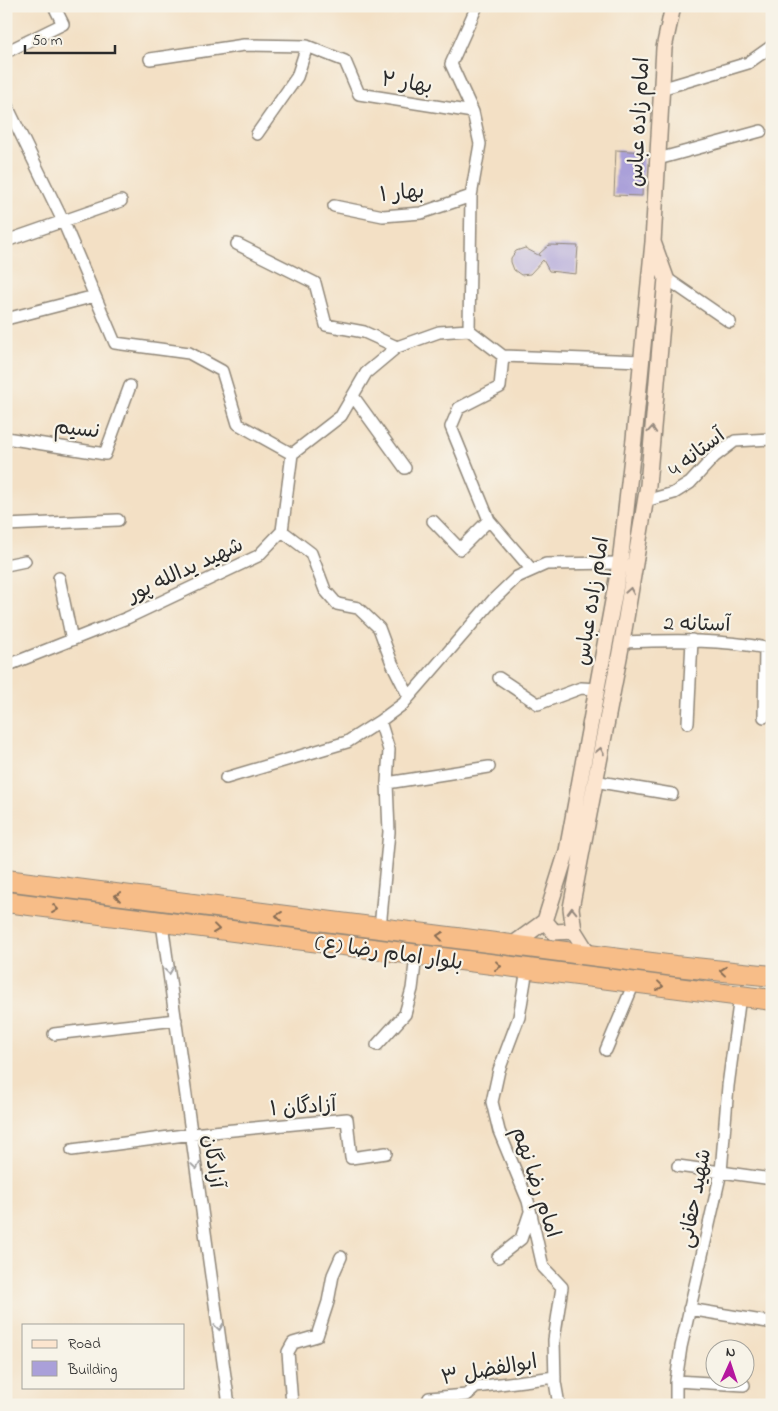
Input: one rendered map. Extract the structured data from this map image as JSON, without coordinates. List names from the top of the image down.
{
  "streets": {
    "highway": ["بلوار امام رضا (ع)"],
    "street": [
      "بهار ۲",
      "امام زاده عباس",
      "بهار ۱",
      "نسیم",
      "آستانه 4",
      "شهید یدالله پور",
      "آستانه 2",
      "آزادگان ۱",
      "آزادگان",
      "امام رضا نهم",
      "شهید حقانی",
      "ابوالفضل ۳"
    ]
  },
  "crossings": [
    ["امام زاده عباس", "آستانه 4"],
    ["امام زاده عباس", "آستانه 2"],
    ["امام زاده عباس", "بلوار امام رضا (ع)"],
    ["بلوار امام رضا (ع)", "آزادگان"],
    ["بلوار امام رضا (ع)", "امام رضا نهم"],
    ["بلوار امام رضا (ع)", "شهید حقانی"],
    ["آزادگان ۱", "آزادگان"],
    ["امام رضا نهم", "ابوالفضل ۳"]
  ],
  "one_way": ["آزادگان"],
  "legend": ["Road", "Building"],
  "scale_bar": "50 m",
  "north": "top"
}
